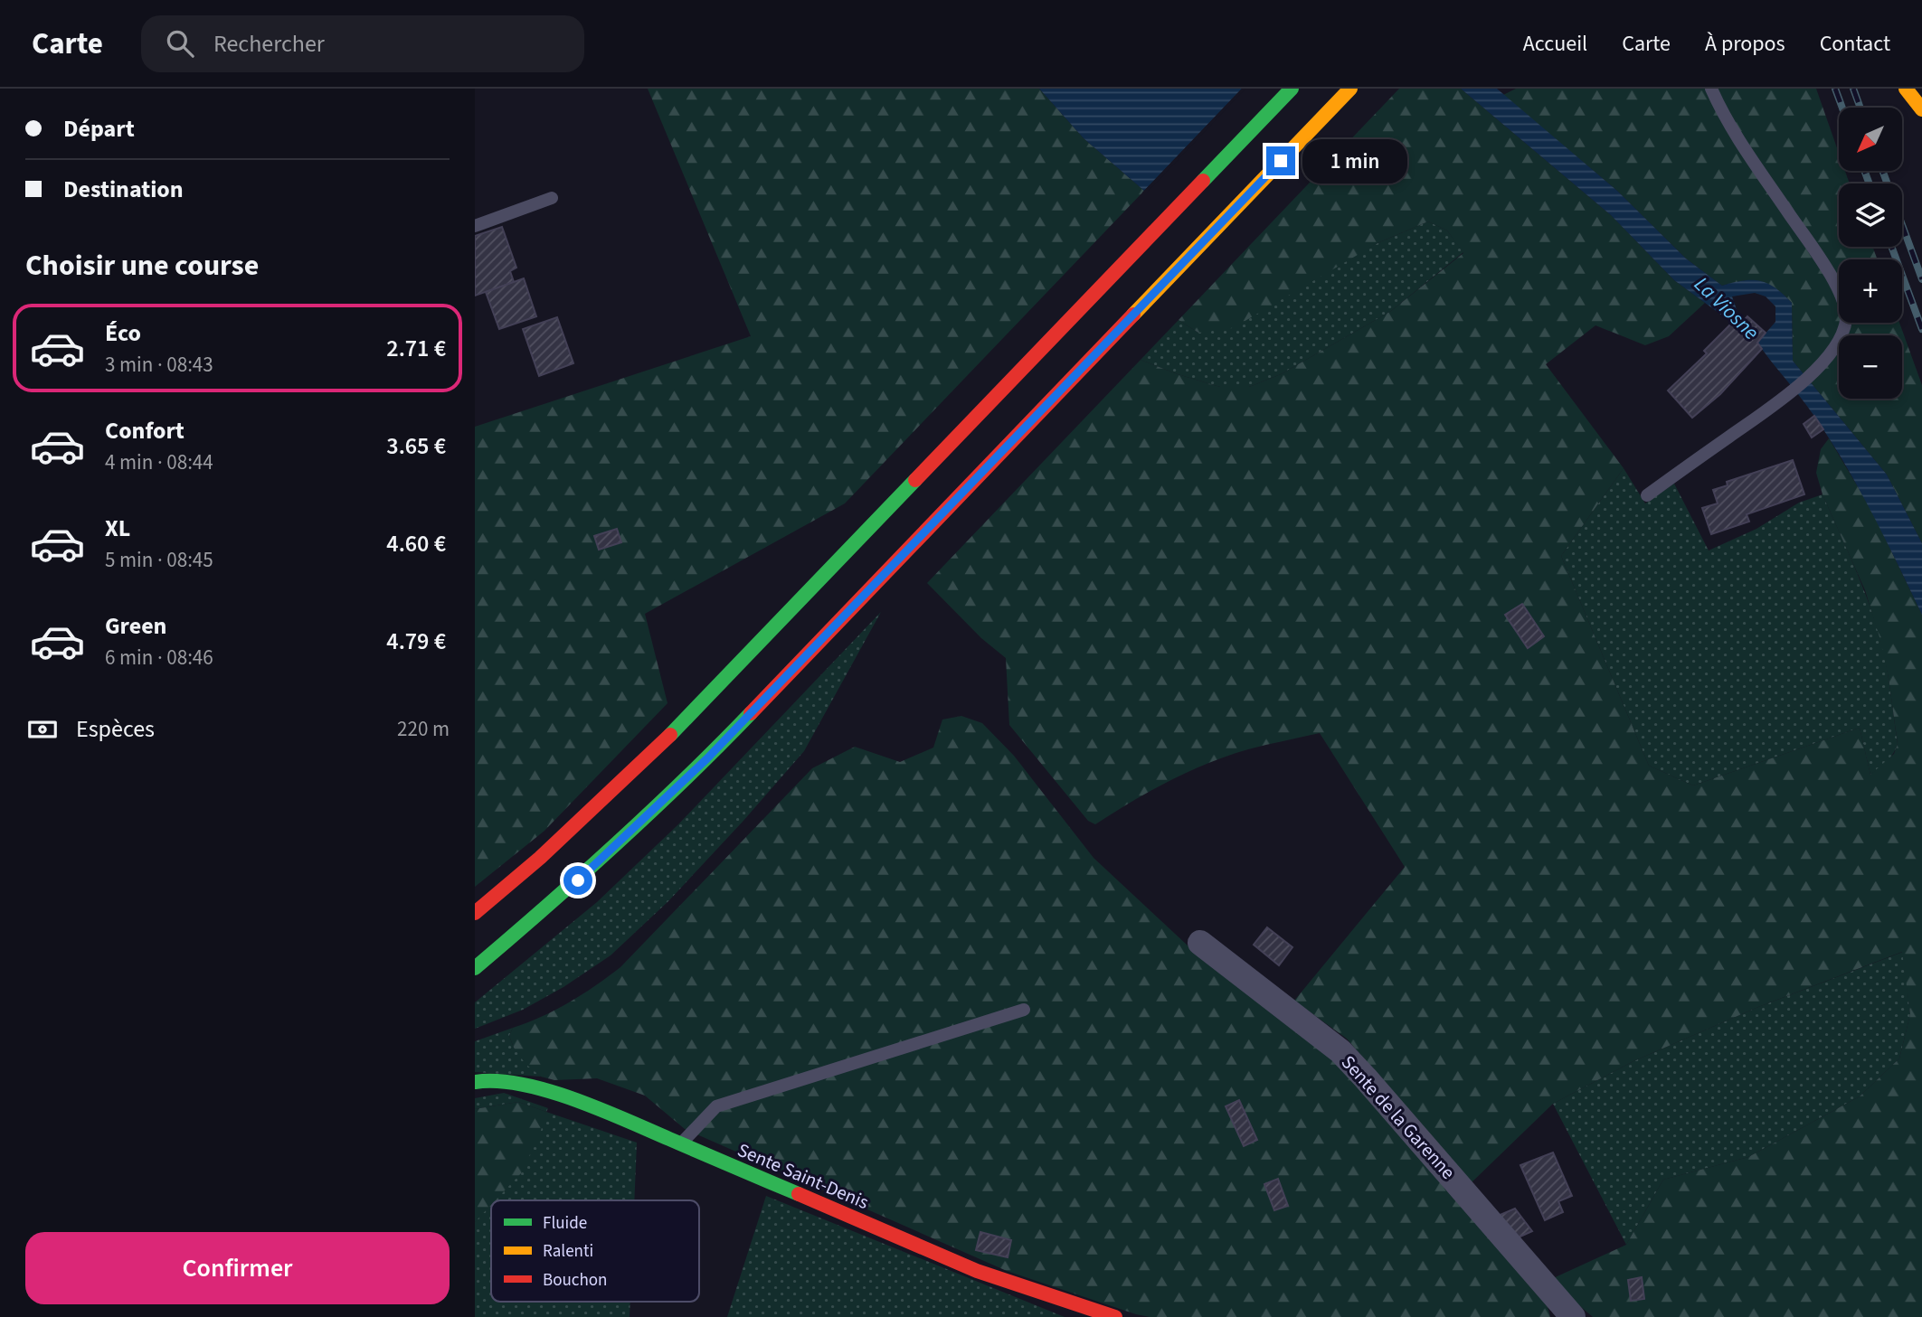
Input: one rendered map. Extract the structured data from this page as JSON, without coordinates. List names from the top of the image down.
{
  "streets": {
    "main road": ["Sente Saint-Denis"],
    "street": ["Sente de la Garenne"]
  },
  "water": ["La Viosne"],
  "legend": ["Fluide", "Ralenti", "Bouchon"],
  "north": "bottom left",
  "page": {
    "header": "Carte",
    "search": "Rechercher",
    "nav": [
      "Accueil",
      "Carte",
      "À propos",
      "Contact"
    ],
    "banner": ["Départ", "Destination"],
    "map_buttons": ["+", "−"],
    "bubble": "1 min",
    "heading": "Choisir une course",
    "list": [
      {
        "name": "Éco",
        "note": "3 min · 08:43",
        "value": "2.71 €"
      },
      {
        "name": "Confort",
        "note": "4 min · 08:44",
        "value": "3.65 €"
      },
      {
        "name": "XL",
        "note": "5 min · 08:45",
        "value": "4.60 €"
      },
      {
        "name": "Green",
        "note": "6 min · 08:46",
        "value": "4.79 €"
      }
    ],
    "pay": ["Espèces", "220 m"],
    "buttons": "Confirmer"
  }
}
